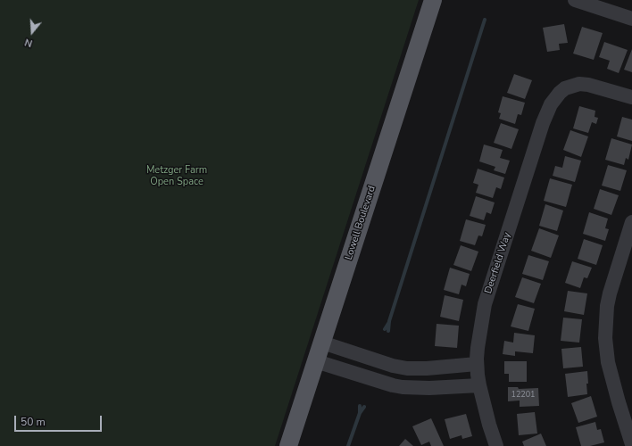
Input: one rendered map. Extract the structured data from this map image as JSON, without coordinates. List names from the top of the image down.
{
  "streets": {
    "main road": ["Lowell Boulevard"],
    "street": ["Deerfield Way"]
  },
  "parks": ["Metzger Farm Open Space"],
  "house_numbers": ["12201"],
  "scale_bar": "50 m",
  "north": "bottom"
}
